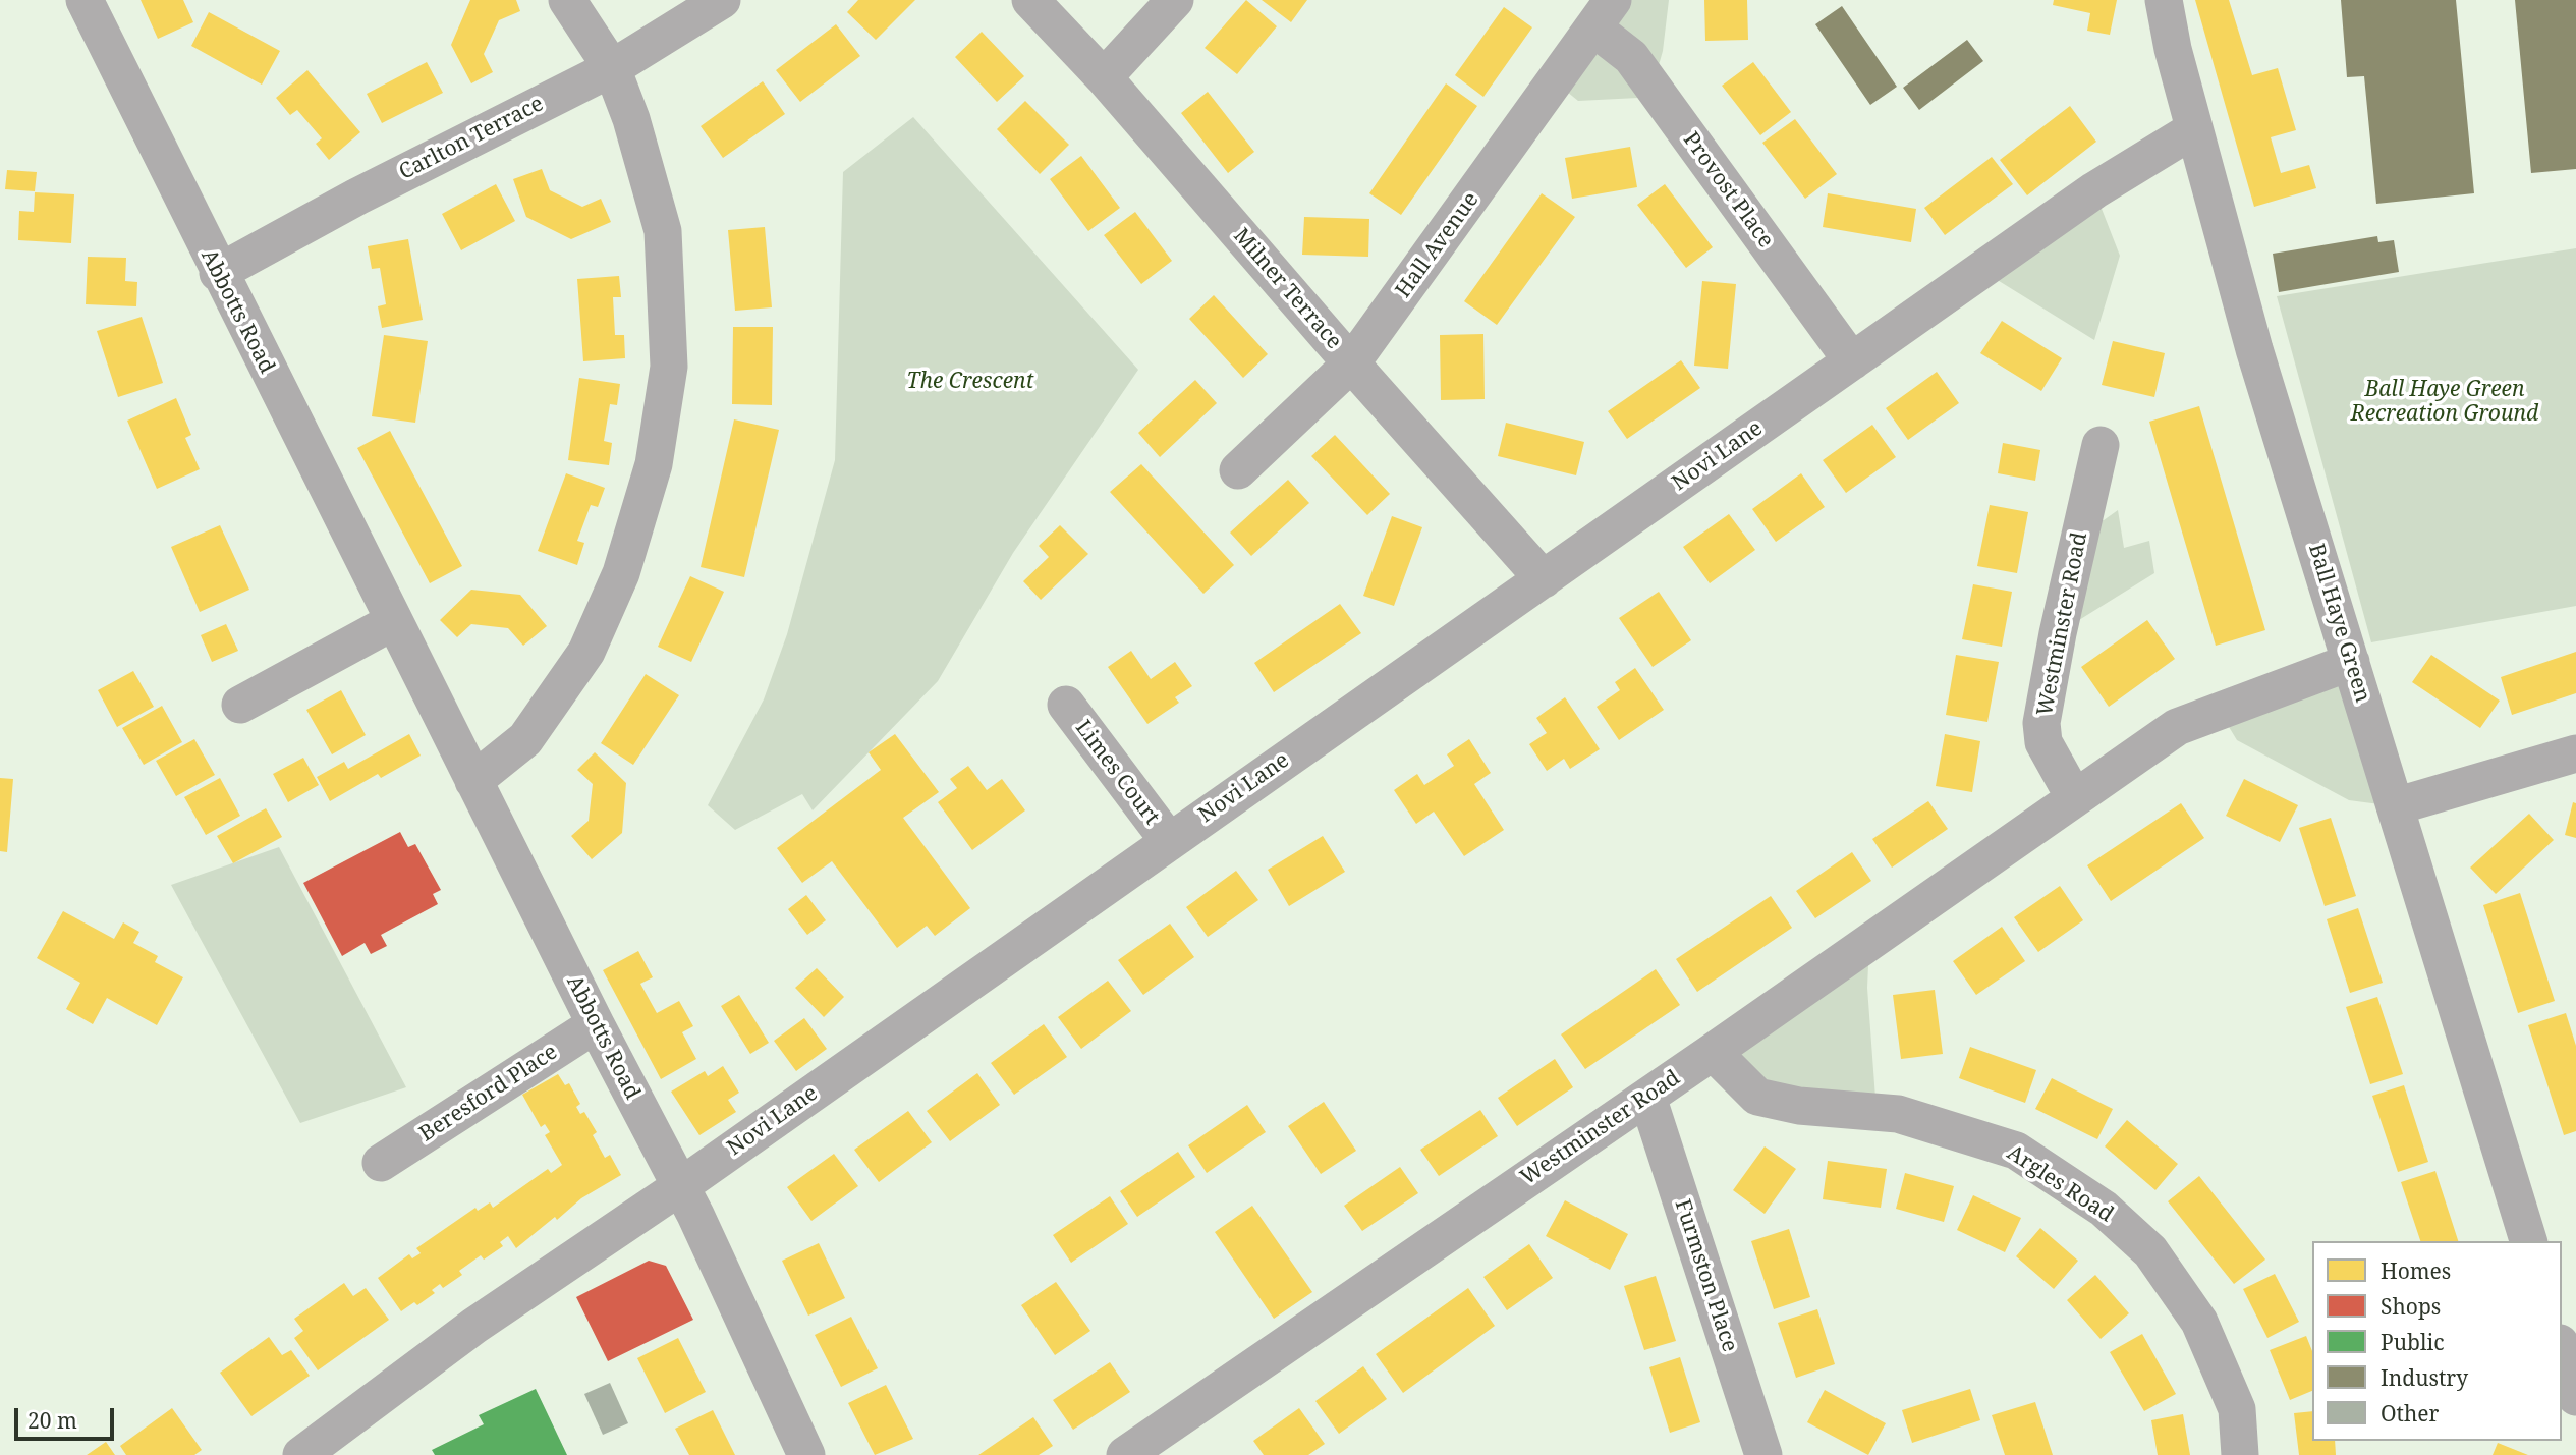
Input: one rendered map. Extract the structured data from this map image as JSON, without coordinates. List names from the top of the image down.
{
  "streets": {
    "street": [
      "Carlton Terrace",
      "Provost Place",
      "Hall Avenue",
      "Milner Terrace",
      "Abbotts Road",
      "Novi Lane",
      "Ball Haye Green",
      "Westminster Road",
      "Limes Court",
      "Beresford Place",
      "Argles Road",
      "Furmston Place"
    ]
  },
  "crossings": [
    ["Carlton Terrace", "Abbotts Road"],
    ["Provost Place", "Hall Avenue"],
    ["Provost Place", "Novi Lane"],
    ["Hall Avenue", "Milner Terrace"],
    ["Milner Terrace", "Novi Lane"],
    ["Abbotts Road", "Novi Lane"],
    ["Abbotts Road", "Beresford Place"],
    ["Novi Lane", "Ball Haye Green"],
    ["Novi Lane", "Limes Court"],
    ["Ball Haye Green", "Westminster Road"],
    ["Westminster Road", "Argles Road"],
    ["Westminster Road", "Furmston Place"]
  ],
  "parks": ["The Crescent", "Ball Haye Green Recreation Ground"],
  "legend": [
    "Homes",
    "Shops",
    "Public",
    "Industry",
    "Other"
  ],
  "scale_bar": "20 m"
}
